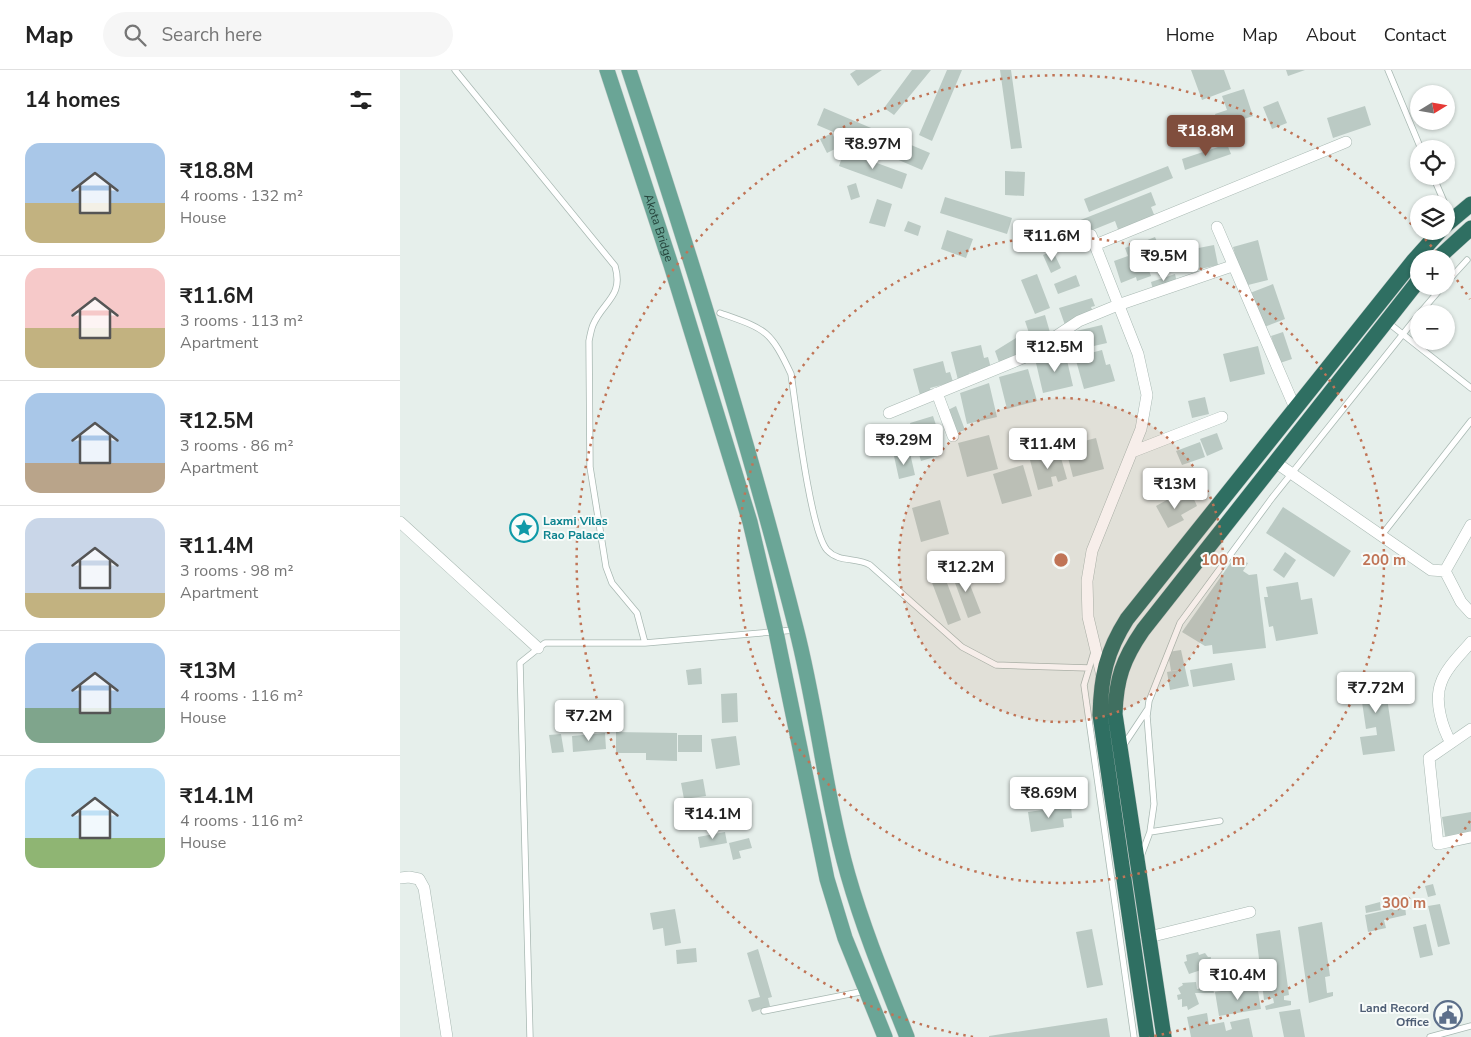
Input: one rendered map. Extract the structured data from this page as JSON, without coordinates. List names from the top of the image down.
{
  "streets": {
    "main road": ["Akota Bridge"]
  },
  "places": {
    "place": ["Laxmi Vilas Rao Palace"],
    "public building": ["Land Record Office"]
  },
  "north": "right",
  "page": {
    "header": "Map",
    "search": "Search here",
    "nav": [
      "Home",
      "Map",
      "About",
      "Contact"
    ],
    "heading": "14 homes",
    "map_buttons": ["+", "−"],
    "price": [
      "₹18.8M",
      "₹8.97M",
      "₹11.6M",
      "₹9.5M",
      "₹12.5M",
      "₹9.29M",
      "₹11.4M",
      "₹13M",
      "₹12.2M",
      "₹7.72M",
      "₹7.2M",
      "₹8.69M",
      "₹14.1M",
      "₹10.4M"
    ],
    "list": [
      {
        "name": "₹18.8M",
        "note": "4 rooms · 132 m² · House"
      },
      {
        "name": "₹11.6M",
        "note": "3 rooms · 113 m² · Apartment"
      },
      {
        "name": "₹12.5M",
        "note": "3 rooms · 86 m² · Apartment"
      },
      {
        "name": "₹11.4M",
        "note": "3 rooms · 98 m² · Apartment"
      },
      {
        "name": "₹13M",
        "note": "4 rooms · 116 m² · House"
      },
      {
        "name": "₹14.1M",
        "note": "4 rooms · 116 m² · House"
      }
    ]
  },
  "rings": ["100 m", "200 m", "300 m"]
}
